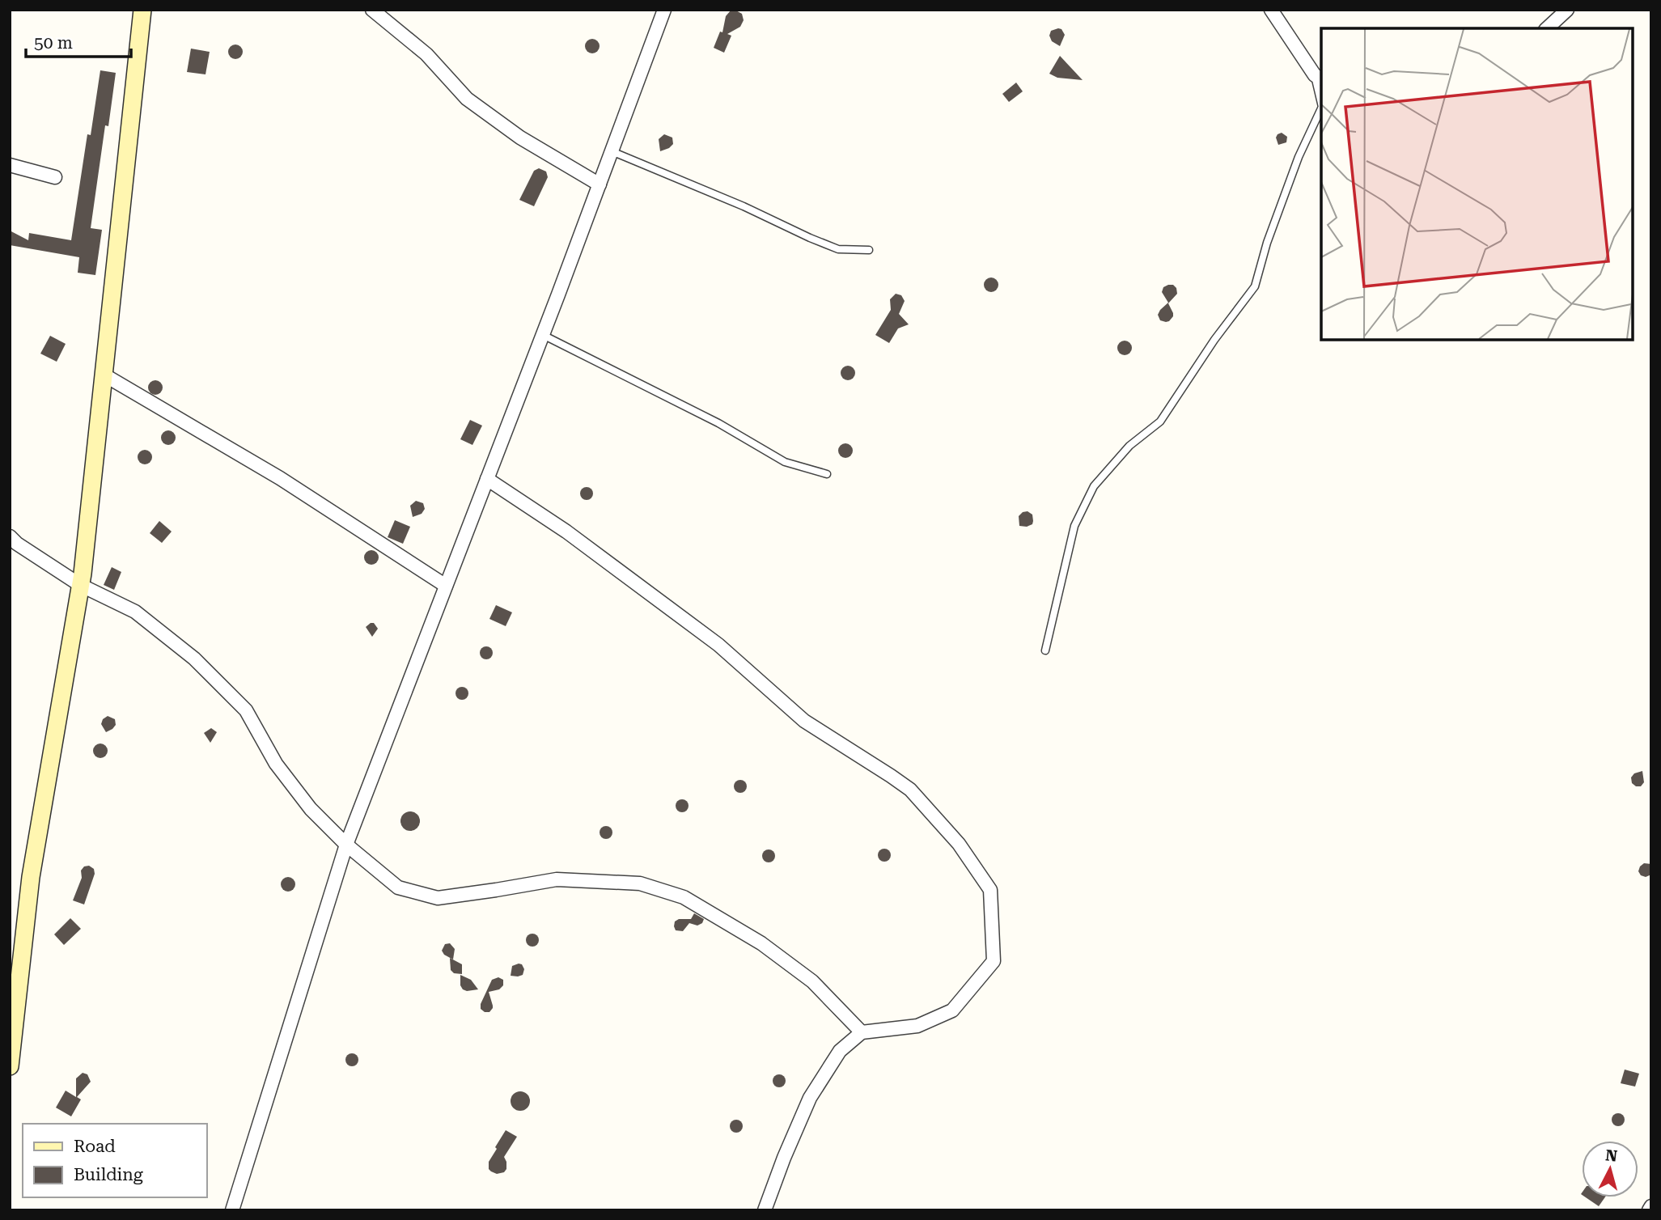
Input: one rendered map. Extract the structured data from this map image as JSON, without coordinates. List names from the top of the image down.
{
  "legend": ["Road", "Building"],
  "scale_bar": "50 m",
  "north": "top"
}
